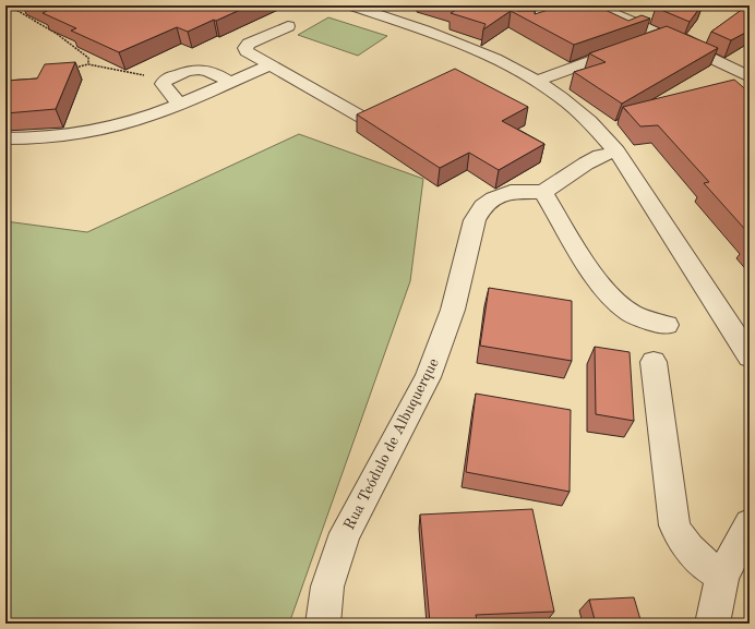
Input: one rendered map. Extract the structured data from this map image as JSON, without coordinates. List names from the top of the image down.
{
  "streets": {
    "street": ["Rua Teódulo de Albuquerque"]
  }
}
